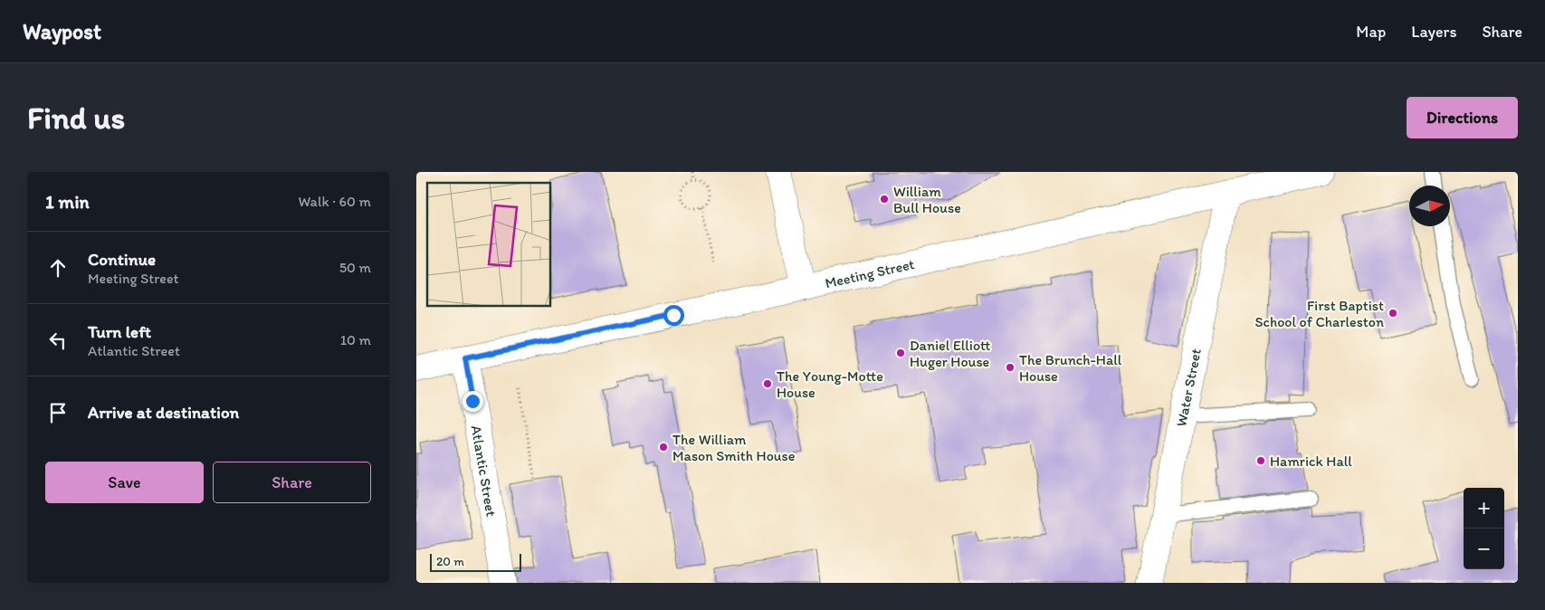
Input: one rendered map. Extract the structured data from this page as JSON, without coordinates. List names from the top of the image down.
{
  "streets": {
    "street": ["Meeting Street", "Water Street", "Atlantic Street"]
  },
  "crossings": [
    ["Meeting Street", "Water Street"],
    ["Meeting Street", "Atlantic Street"]
  ],
  "places": [
    "William Bull House",
    "First Baptist School of Charleston",
    "Daniel Elliott Huger House",
    "The Brunch-Hall House",
    "The Young-Motte House",
    "The William Mason Smith House",
    "Hamrick Hall"
  ],
  "scale_bar": "20 m",
  "north": "right",
  "page": {
    "header": "Waypost",
    "nav": ["Map", "Layers", "Share"],
    "buttons": [
      "Directions",
      ["Save", "Share"]
    ],
    "title": "Find us",
    "heading": ["1 min", "Walk · 60 m"],
    "list": [
      ["Continue", "Meeting Street", "50 m"],
      ["Turn left", "Atlantic Street", "10 m"],
      "Arrive at destination"
    ],
    "map_buttons": ["+", "−"],
    "scale": "20 m"
  }
}
